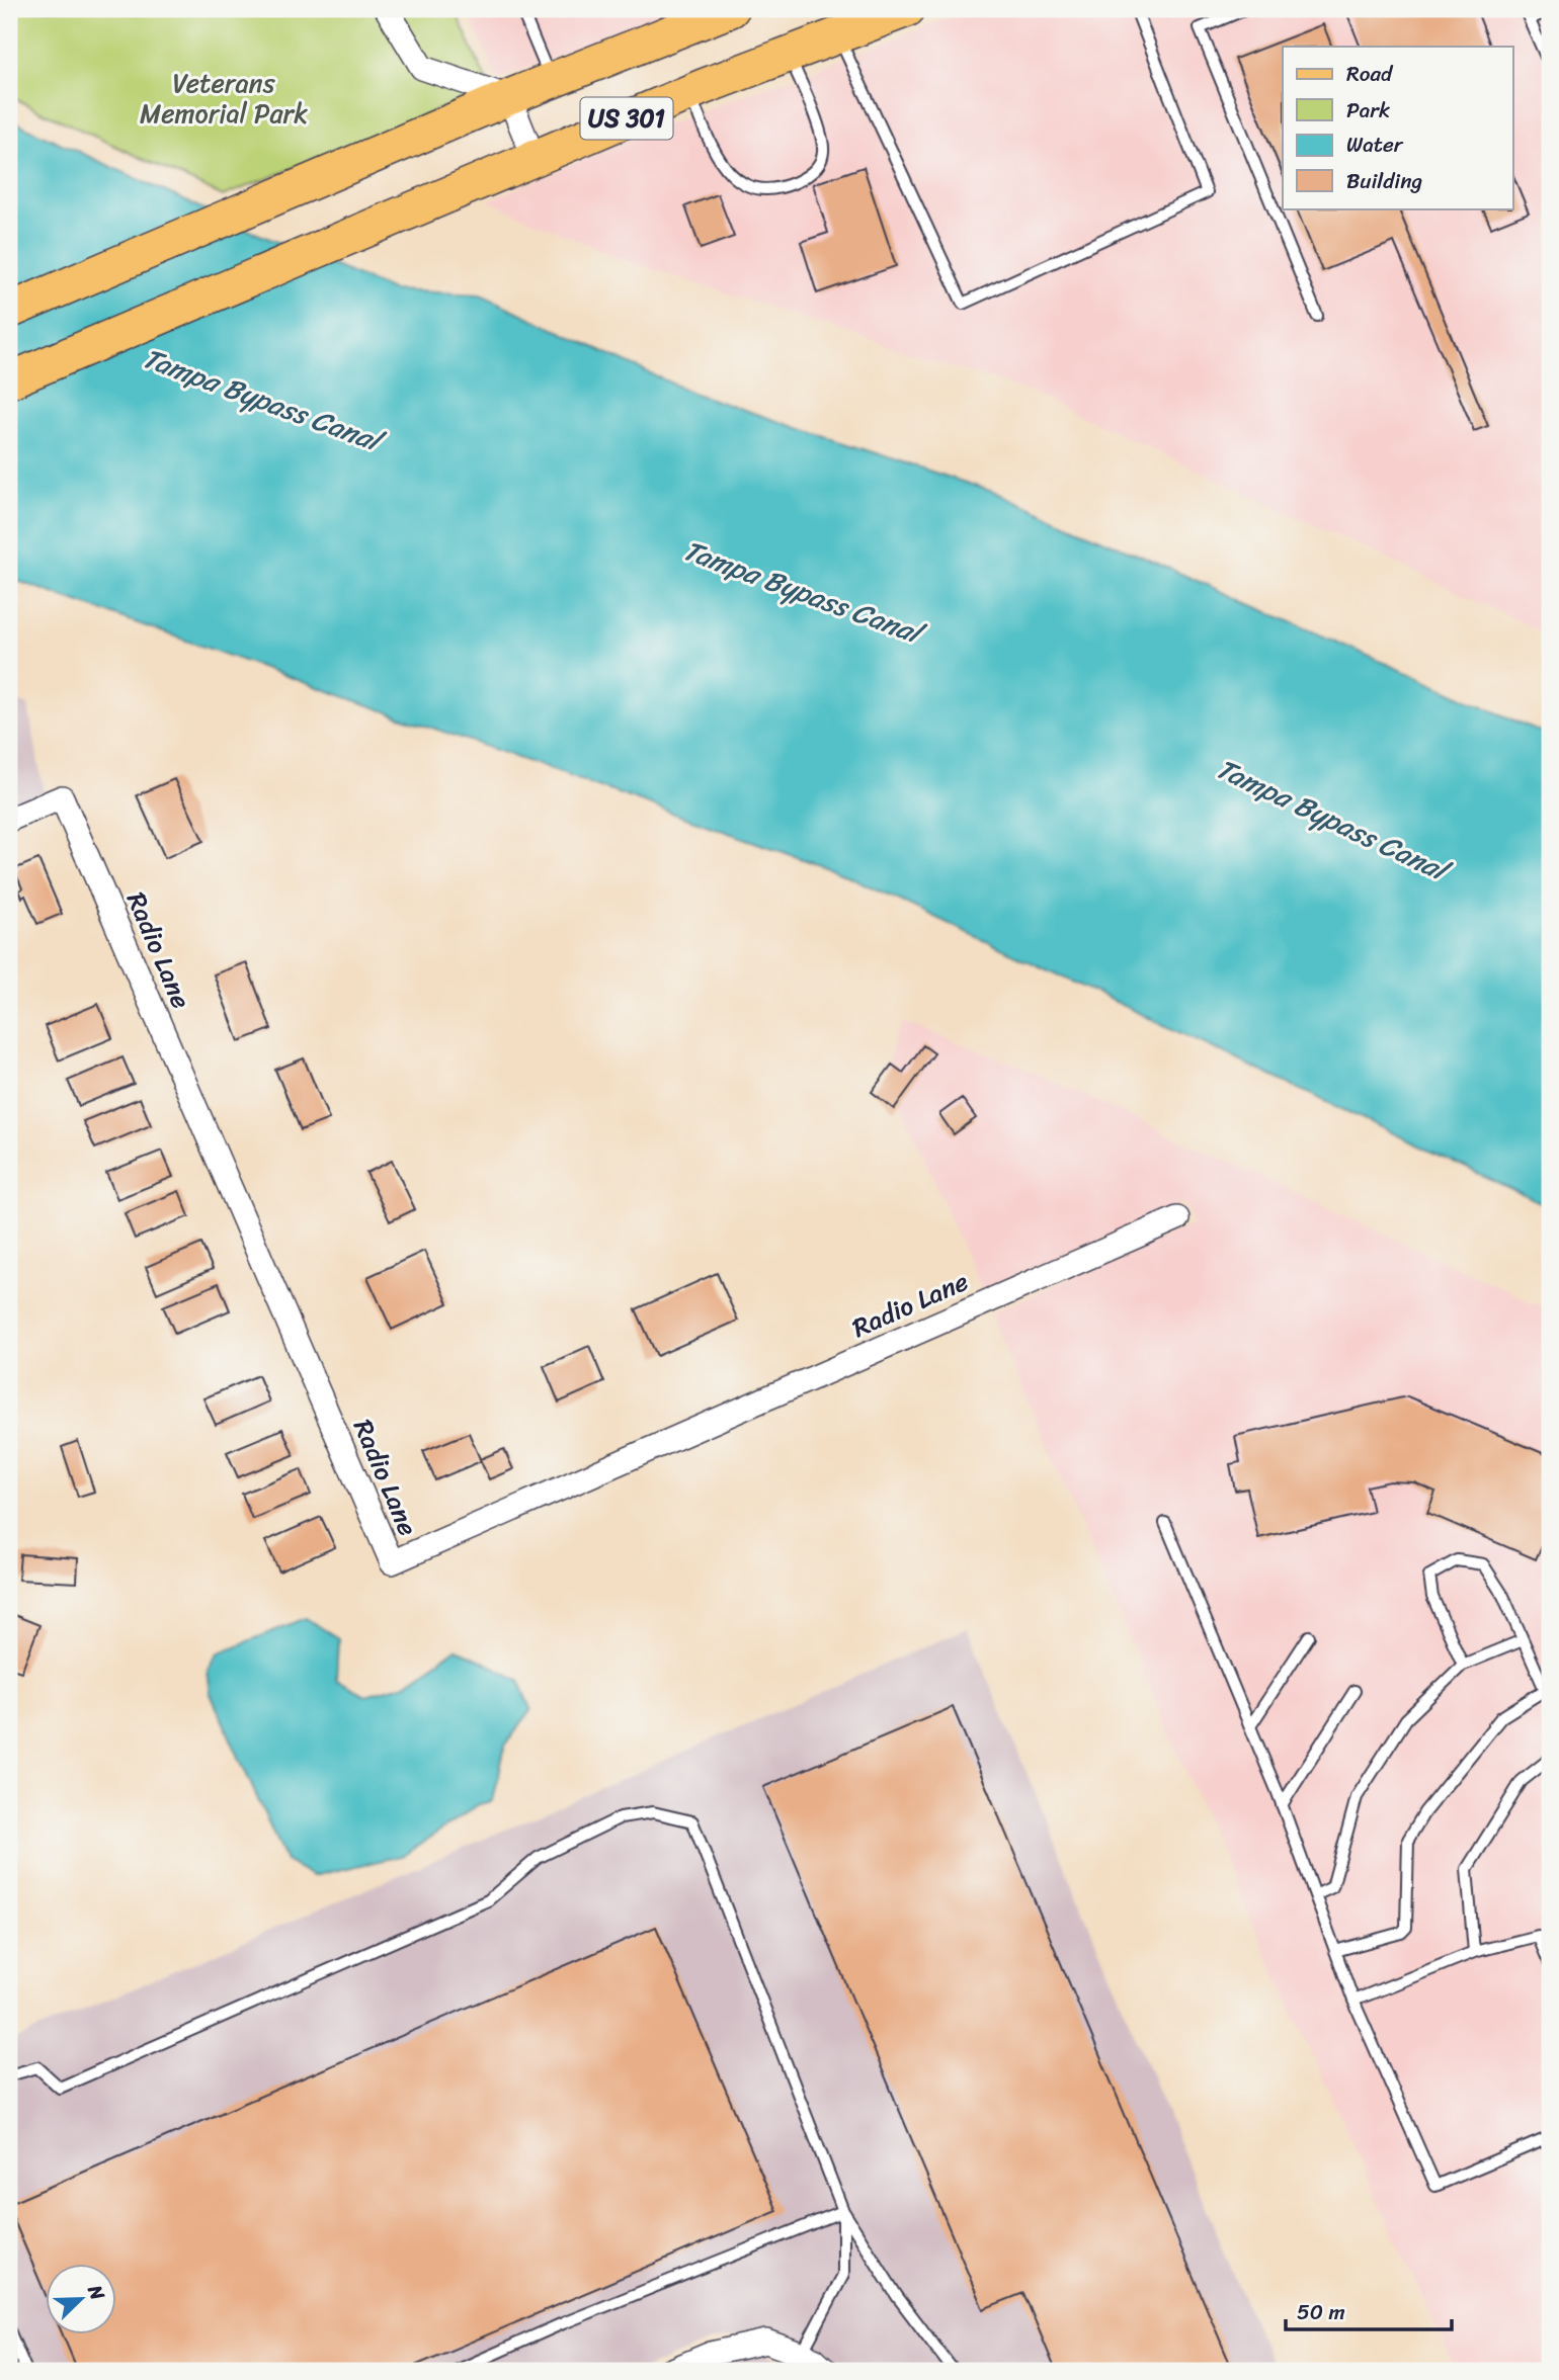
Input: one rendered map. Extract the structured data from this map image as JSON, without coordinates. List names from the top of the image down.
{
  "streets": {
    "main road": ["US 301"],
    "street": ["Radio Lane"]
  },
  "water": ["Tampa Bypass Canal"],
  "parks": ["Veterans Memorial Park"],
  "legend": [
    "Road",
    "Park",
    "Water",
    "Building"
  ],
  "scale_bar": "50 m",
  "north": "top right"
}
